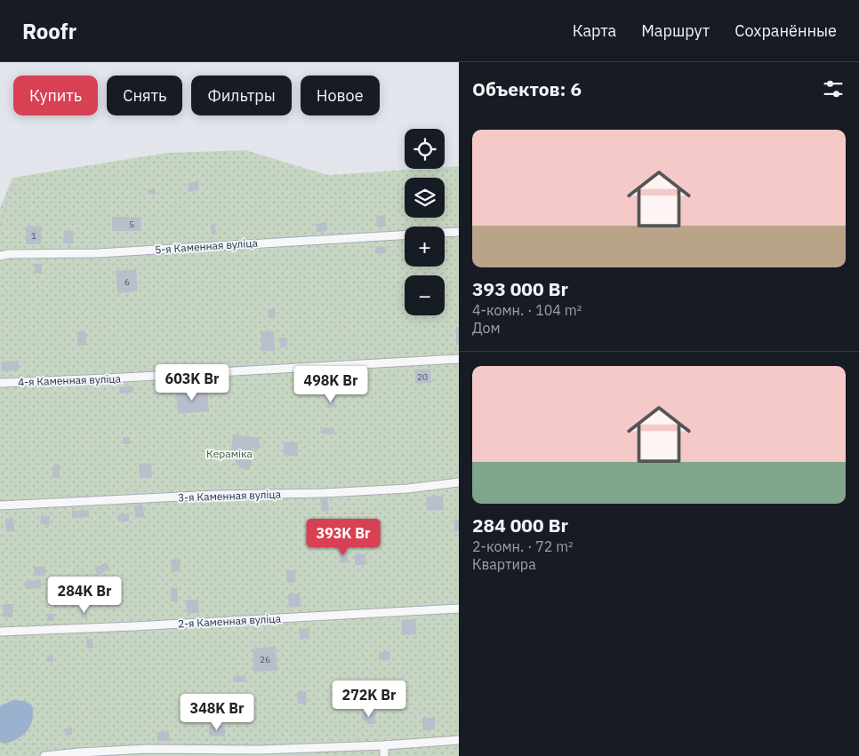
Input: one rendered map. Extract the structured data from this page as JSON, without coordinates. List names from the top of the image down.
{
  "streets": {
    "lane": [
      "5-я Каменная вуліца",
      "4-я Каменная вуліца",
      "3-я Каменная вуліца",
      "2-я Каменная вуліца"
    ]
  },
  "parks": ["Кераміка"],
  "house_numbers": [
    "5",
    "1",
    "6",
    "20",
    "26"
  ],
  "page": {
    "header": "Roofr",
    "nav": ["Карта", "Маршрут", "Сохранённые"],
    "heading": "Объектов: 6",
    "chip": [
      "Купить",
      "Снять",
      "Фильтры",
      "Новое"
    ],
    "list": [
      {
        "name": "393 000 Br",
        "note": "4-комн. · 104 m² · Дом"
      },
      {
        "name": "284 000 Br",
        "note": "2-комн. · 72 m² · Квартира"
      }
    ],
    "map_buttons": ["+", "−"],
    "price": [
      "603K Br",
      "498K Br",
      "393K Br",
      "284K Br",
      "272K Br",
      "348K Br"
    ]
  }
}
